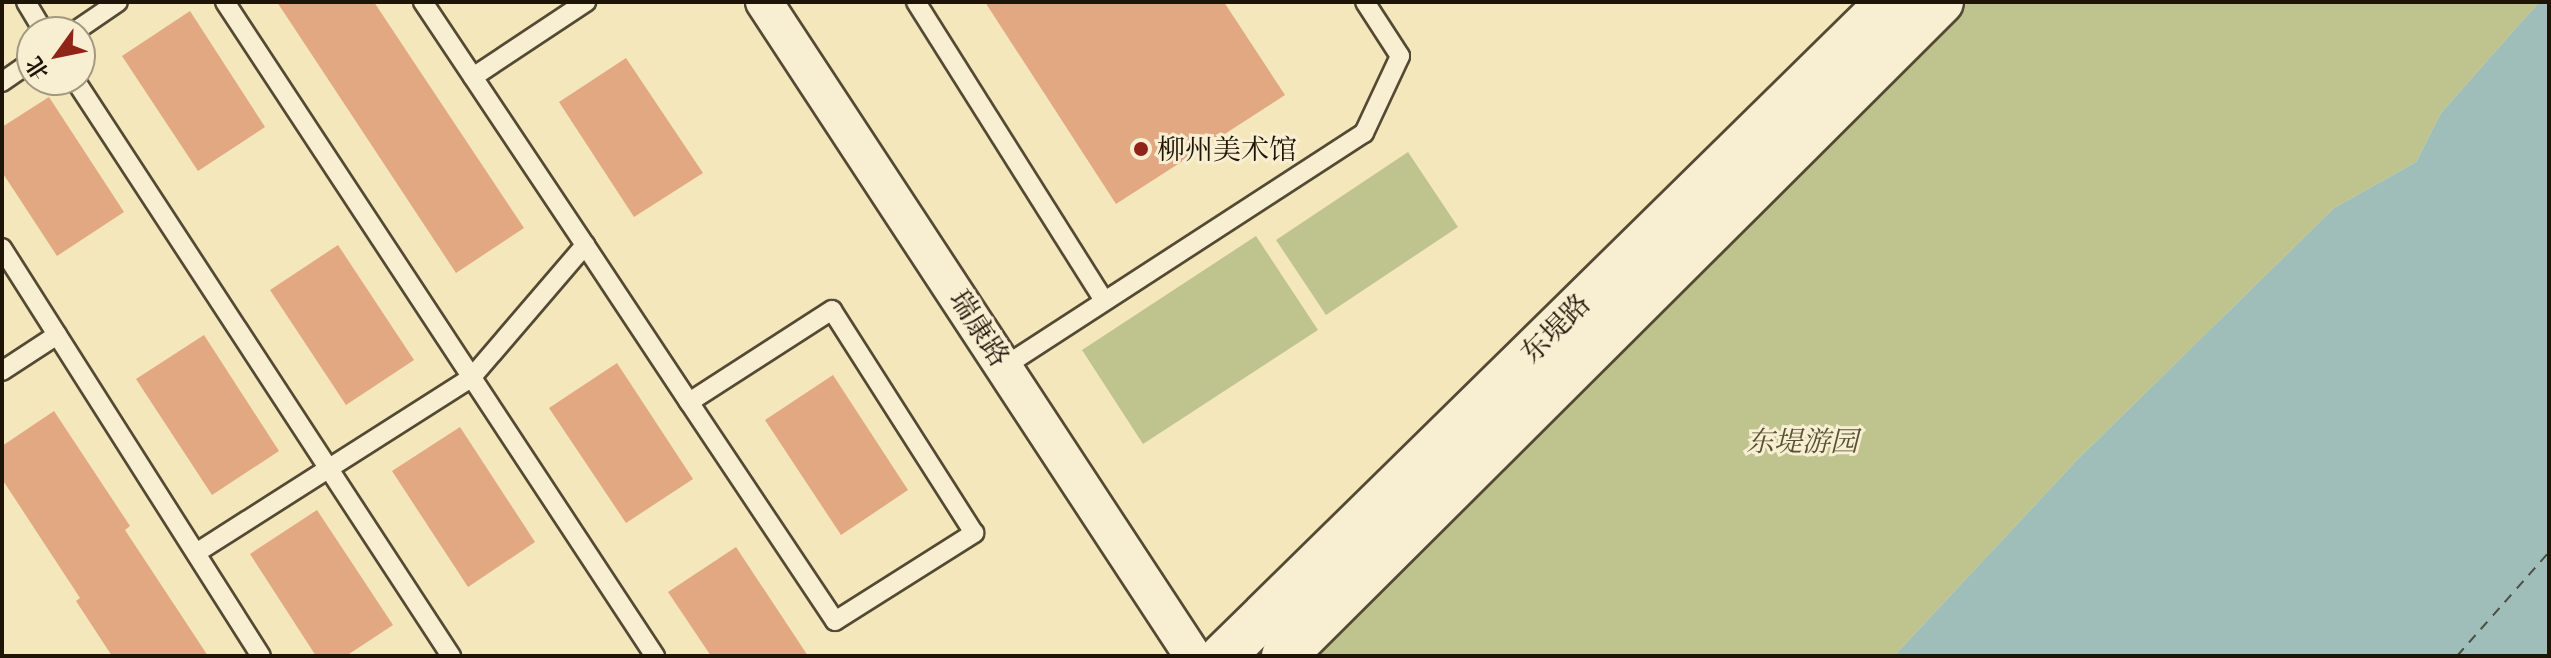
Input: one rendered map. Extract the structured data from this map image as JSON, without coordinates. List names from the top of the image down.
{
  "streets": {
    "main road": ["东堤路"],
    "street": ["瑞康路"]
  },
  "parks": ["东堤游园"],
  "places": ["柳州美术馆"],
  "north": "bottom left"
}
